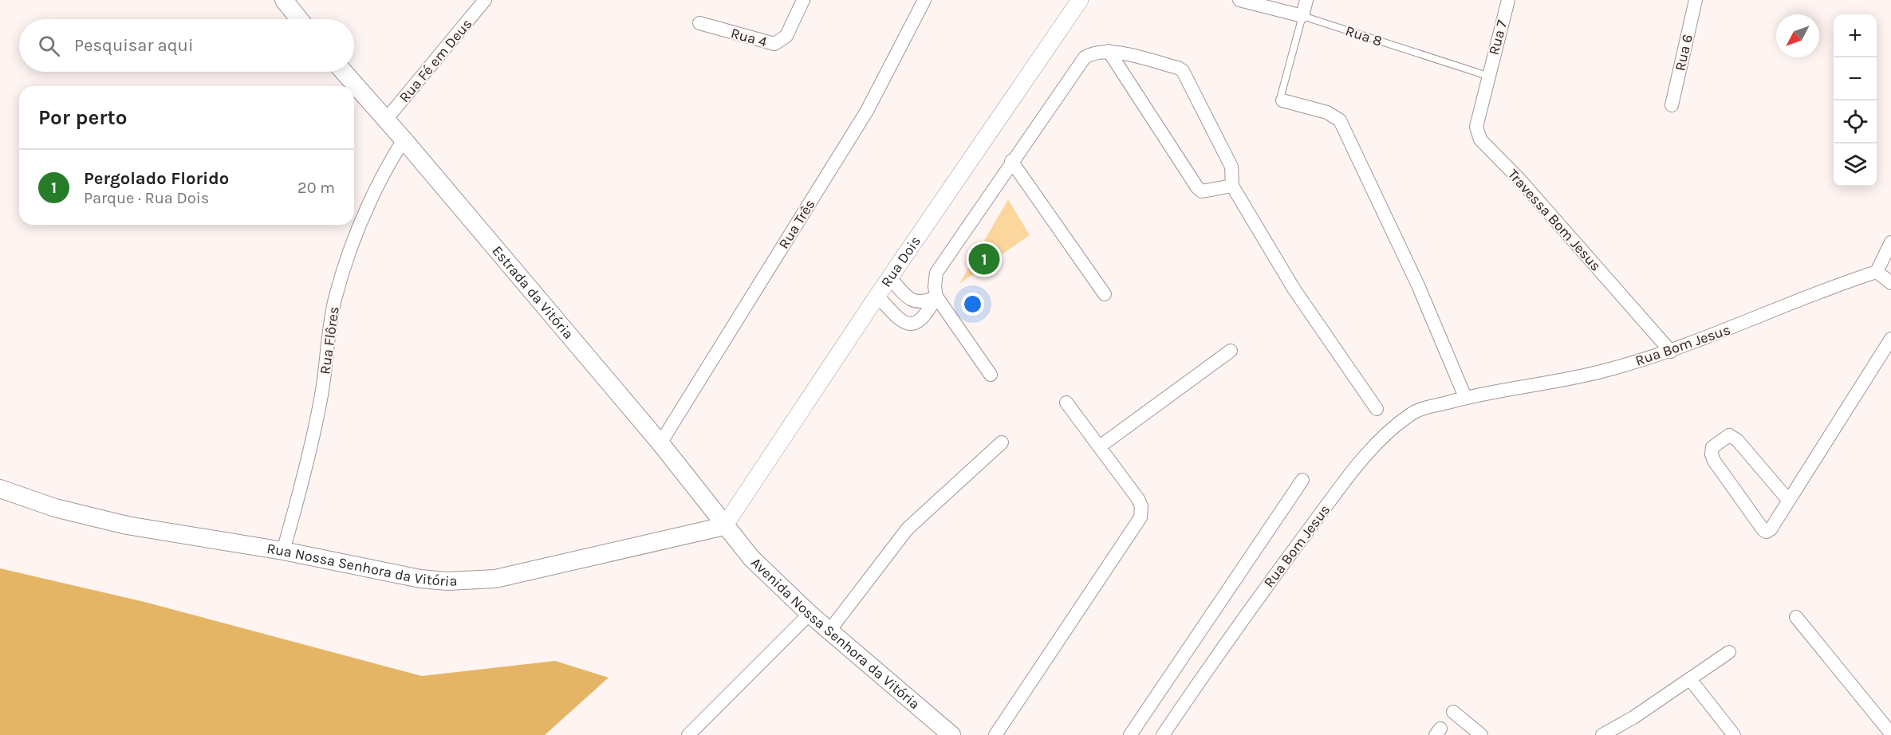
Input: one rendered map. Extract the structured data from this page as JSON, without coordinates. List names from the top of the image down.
{
  "streets": {
    "main road": ["Estrada da Vitória", "Rua Nossa Senhora da Vitória", "Avenida Nossa Senhora da Vitória"],
    "street": [
      "Rua 8",
      "Rua 4",
      "Rua 7",
      "Rua 6",
      "Rua Fé em Deus",
      "Travessa Bom Jesus",
      "Rua Três",
      "Rua Dois",
      "Rua Flôres",
      "Rua Bom Jesus"
    ]
  },
  "crossings": [
    ["Rua 8", "Rua 7"],
    ["Rua 8", "Travessa Bom Jesus"],
    ["Rua 7", "Travessa Bom Jesus"],
    ["Rua Fé em Deus", "Estrada da Vitória"],
    ["Travessa Bom Jesus", "Rua Bom Jesus"],
    ["Rua Três", "Estrada da Vitória"],
    ["Rua Dois", "Estrada da Vitória"],
    ["Rua Dois", "Rua Nossa Senhora da Vitória"],
    ["Rua Dois", "Avenida Nossa Senhora da Vitória"],
    ["Estrada da Vitória", "Rua Flôres"],
    ["Estrada da Vitória", "Rua Nossa Senhora da Vitória"],
    ["Estrada da Vitória", "Avenida Nossa Senhora da Vitória"],
    ["Rua Flôres", "Rua Nossa Senhora da Vitória"],
    ["Rua Nossa Senhora da Vitória", "Avenida Nossa Senhora da Vitória"]
  ],
  "north": "bottom left",
  "page": {
    "map_buttons": ["+", "−"],
    "search": "Pesquisar aqui",
    "heading": "Por perto",
    "list": [
      {
        "mark": "1",
        "name": "Pergolado Florido",
        "note": "Parque · Rua Dois",
        "value": "20 m"
      }
    ],
    "pins": "1"
  }
}
